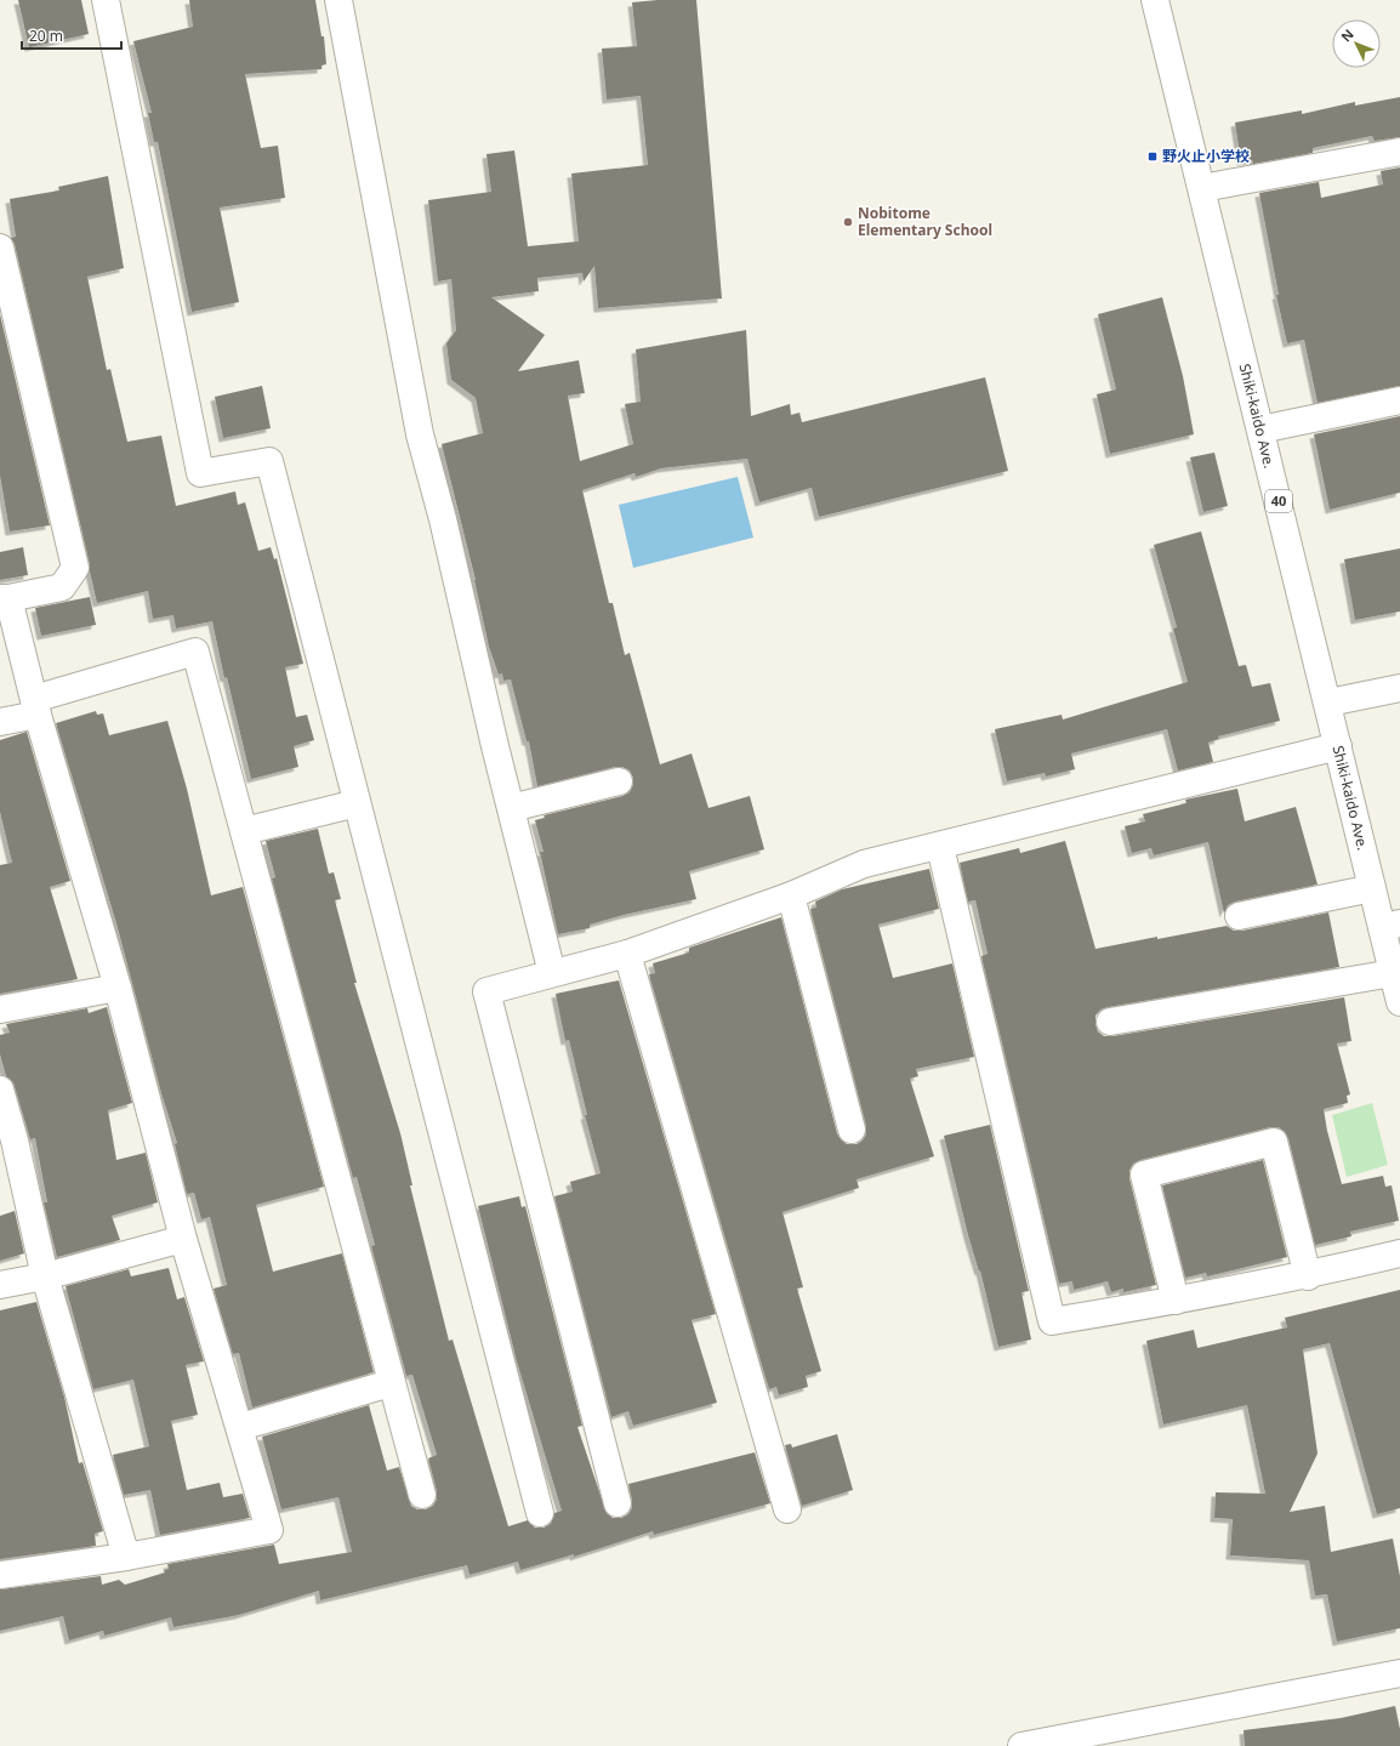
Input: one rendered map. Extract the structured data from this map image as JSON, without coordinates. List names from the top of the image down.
{
  "streets": {
    "street": ["Shiki-kaido Ave.", "40"]
  },
  "places": {
    "transit": ["野火止小学校"],
    "other": ["Nobitome Elementary School"]
  },
  "scale_bar": "20 m",
  "north": "top left"
}
